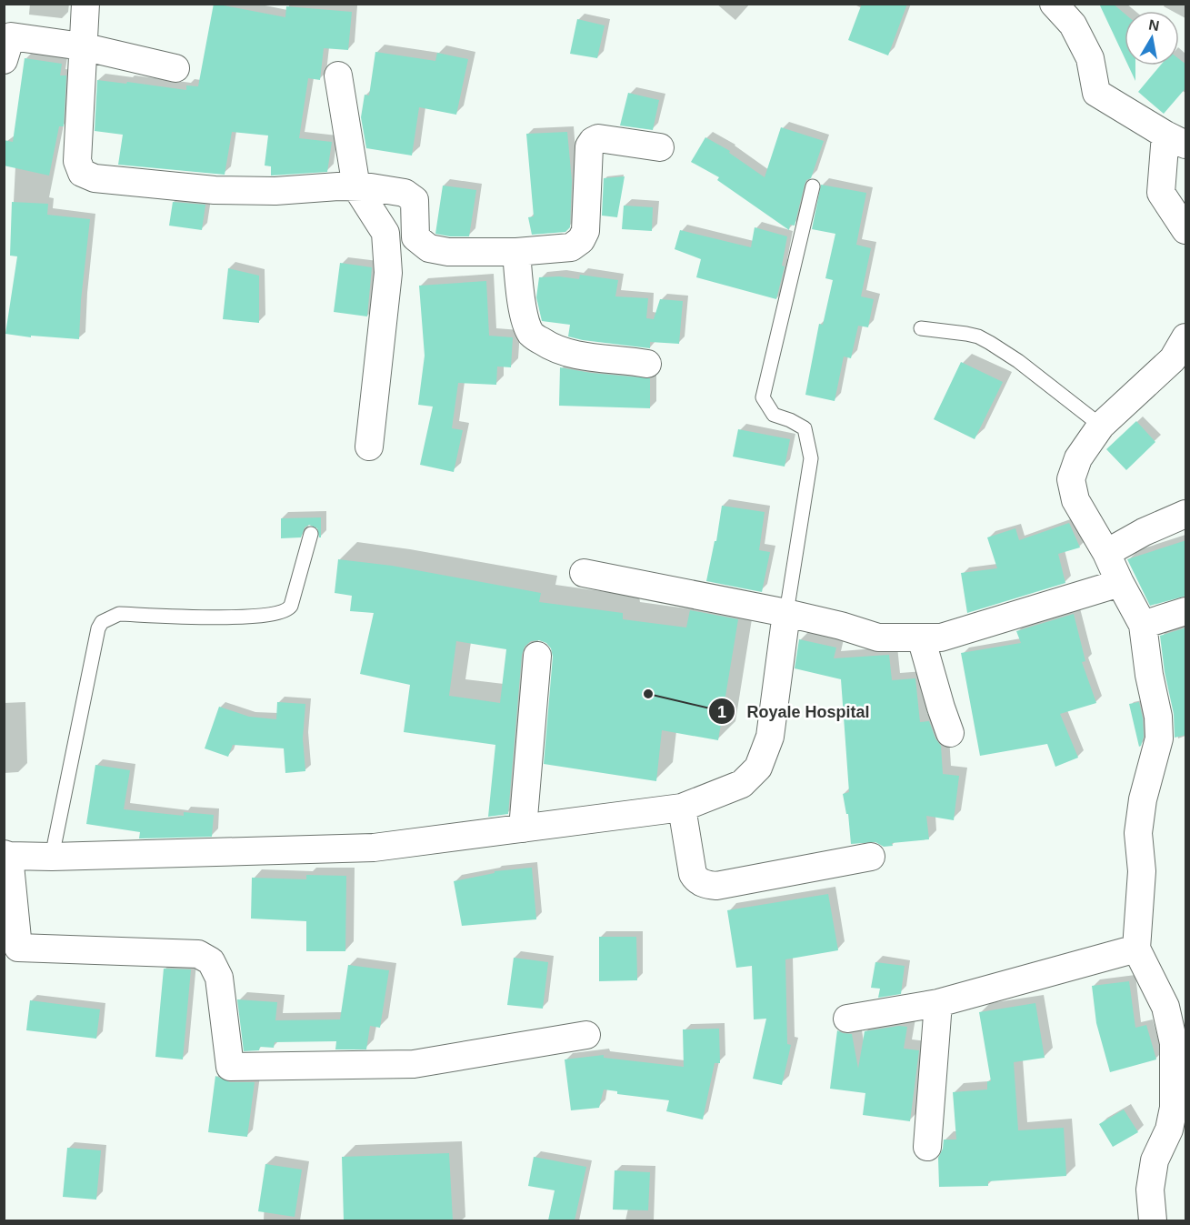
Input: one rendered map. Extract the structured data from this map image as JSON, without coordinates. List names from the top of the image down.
{
  "places": ["Royale Hospital"],
  "north": "top"
}
